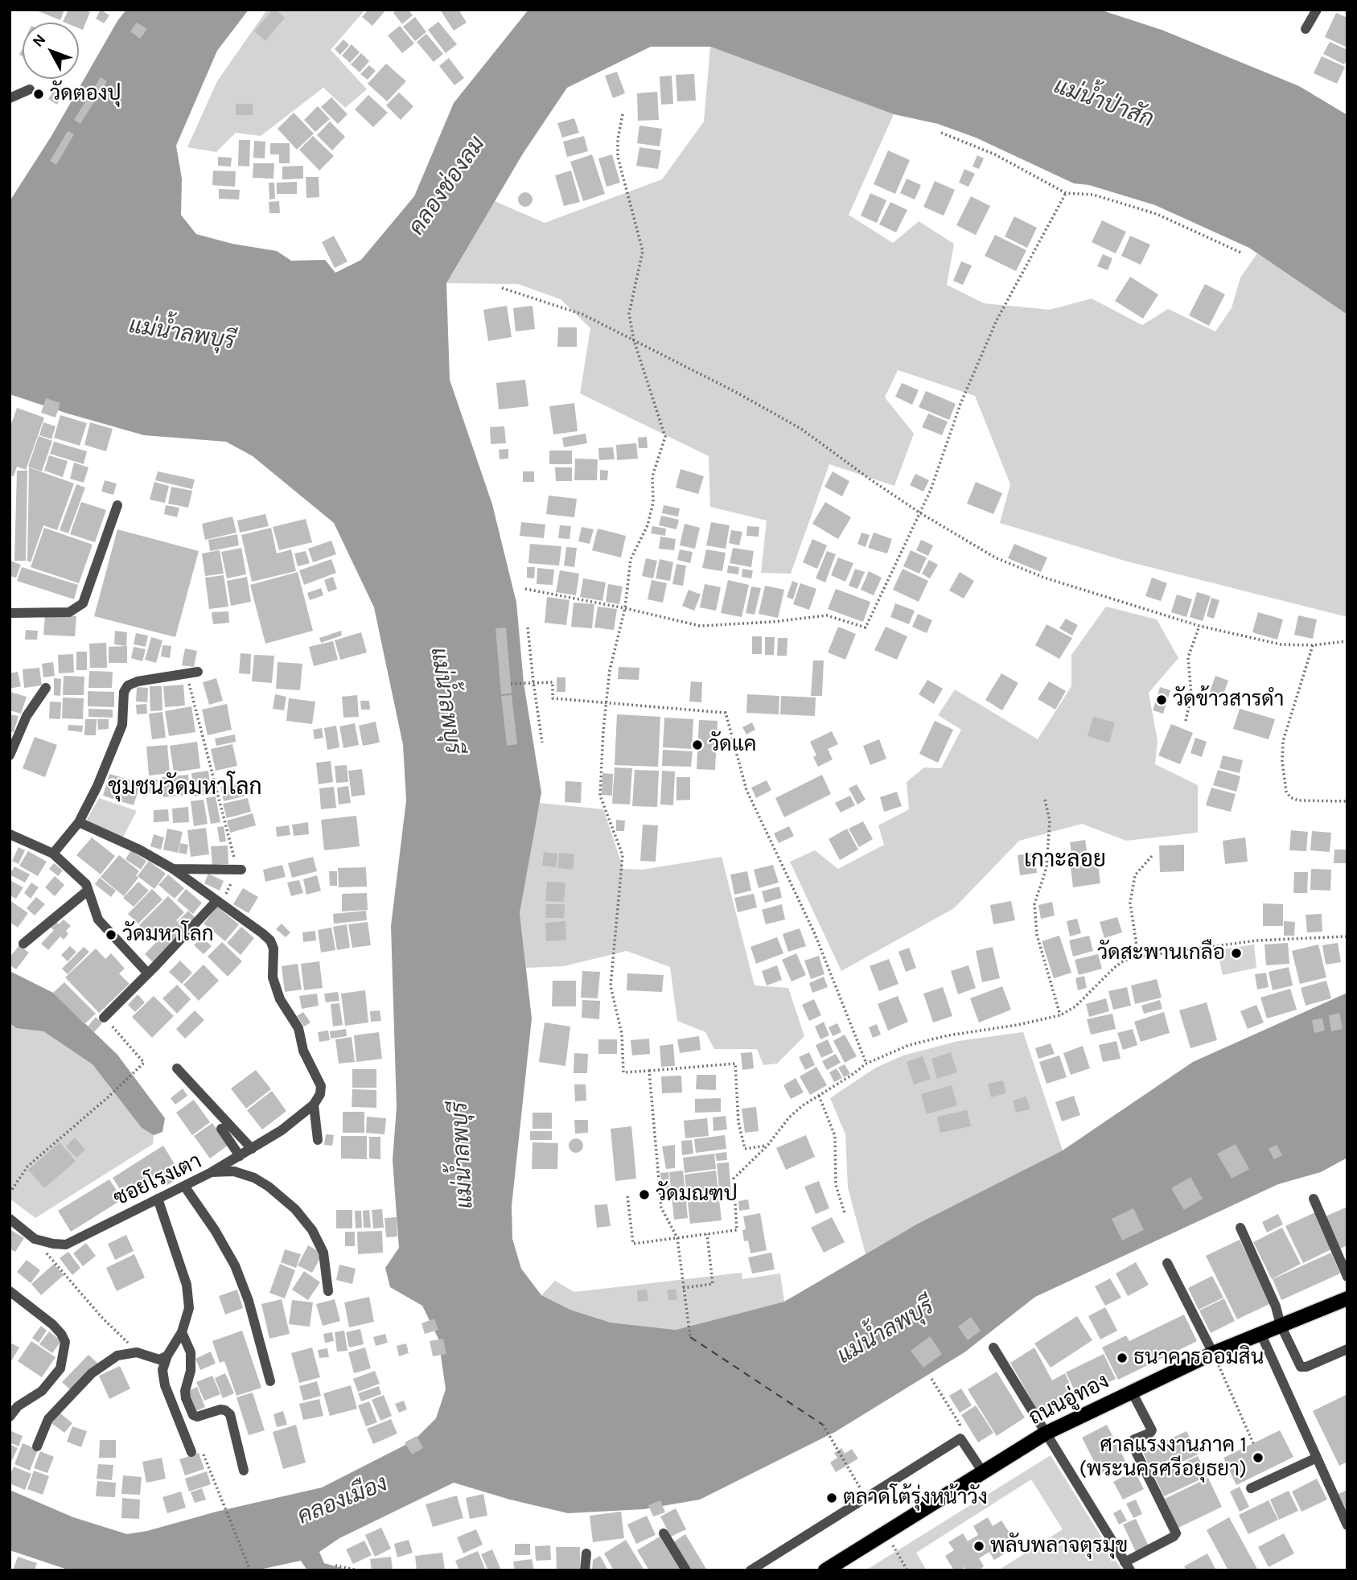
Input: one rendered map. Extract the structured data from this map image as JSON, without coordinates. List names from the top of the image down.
{
  "streets": {
    "main road": ["ถนนอู่ทอง"],
    "street": ["ซอยโรงเตา"]
  },
  "districts": ["ชุมชนวัดมหาโลก", "เกาะลอย"],
  "water": [
    "แม่น้ำป่าสัก",
    "คลองช่องลม",
    "แม่น้ำลพบุรี",
    "คลองเมือง"
  ],
  "places": [
    "วัดตองปุ",
    "วัดข้าวสารดำ",
    "วัดแค",
    "วัดมหาโลก",
    "วัดสะพานเกลือ",
    "วัดมณฑป",
    "ธนาคารออมสิน",
    "ศาลแรงงานภาค 1 (พระนครศรีอยุธยา)",
    "ตลาดโต้รุ่งหน้าวัง",
    "พลับพลาจตุรมุข"
  ],
  "north": "top left"
}
